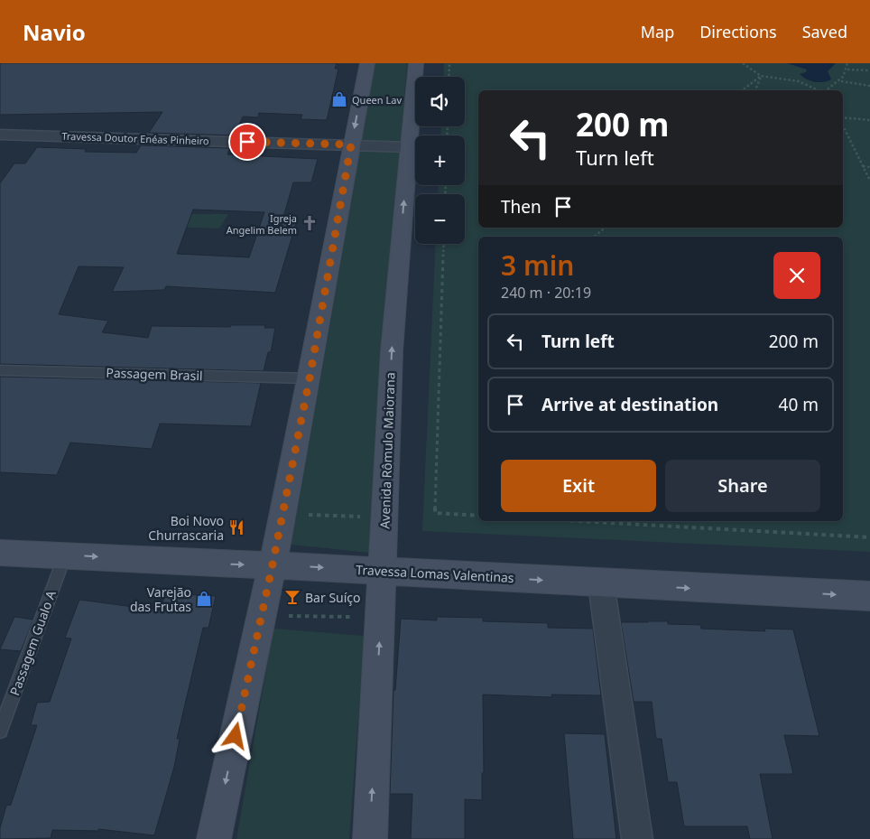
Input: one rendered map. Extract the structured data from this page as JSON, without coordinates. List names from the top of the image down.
{
  "streets": {
    "street": ["Travessa Doutor Enéas Pinheiro", "Avenida Rômulo Maiorana", "Travessa Lomas Valentinas"],
    "lane": ["Passagem Brasil", "Passagem Gualo A"]
  },
  "crossings": [
    ["Travessa Doutor Enéas Pinheiro", "Avenida Rômulo Maiorana"],
    ["Avenida Rômulo Maiorana", "Travessa Lomas Valentinas"],
    ["Travessa Lomas Valentinas", "Passagem Gualo A"]
  ],
  "one_way": ["Travessa Lomas Valentinas"],
  "places": {
    "shop": ["Queen Lav", "Varejão das Frutas"],
    "church": ["Igreja Angelim Belem"],
    "restaurant": ["Boi Novo Churrascaria"],
    "bar": ["Bar Suíço"]
  },
  "page": {
    "header": "Navio",
    "nav": ["Map", "Directions", "Saved"],
    "map_buttons": ["+", "−"],
    "turn": ["200 m", "Turn left"],
    "then": "Then",
    "heading": ["3 min", "240 m · 20:19"],
    "list": [
      {
        "name": "Turn left",
        "value": "200 m"
      },
      {
        "name": "Arrive at destination",
        "value": "40 m"
      }
    ],
    "buttons": ["Exit", "Share"]
  }
}
